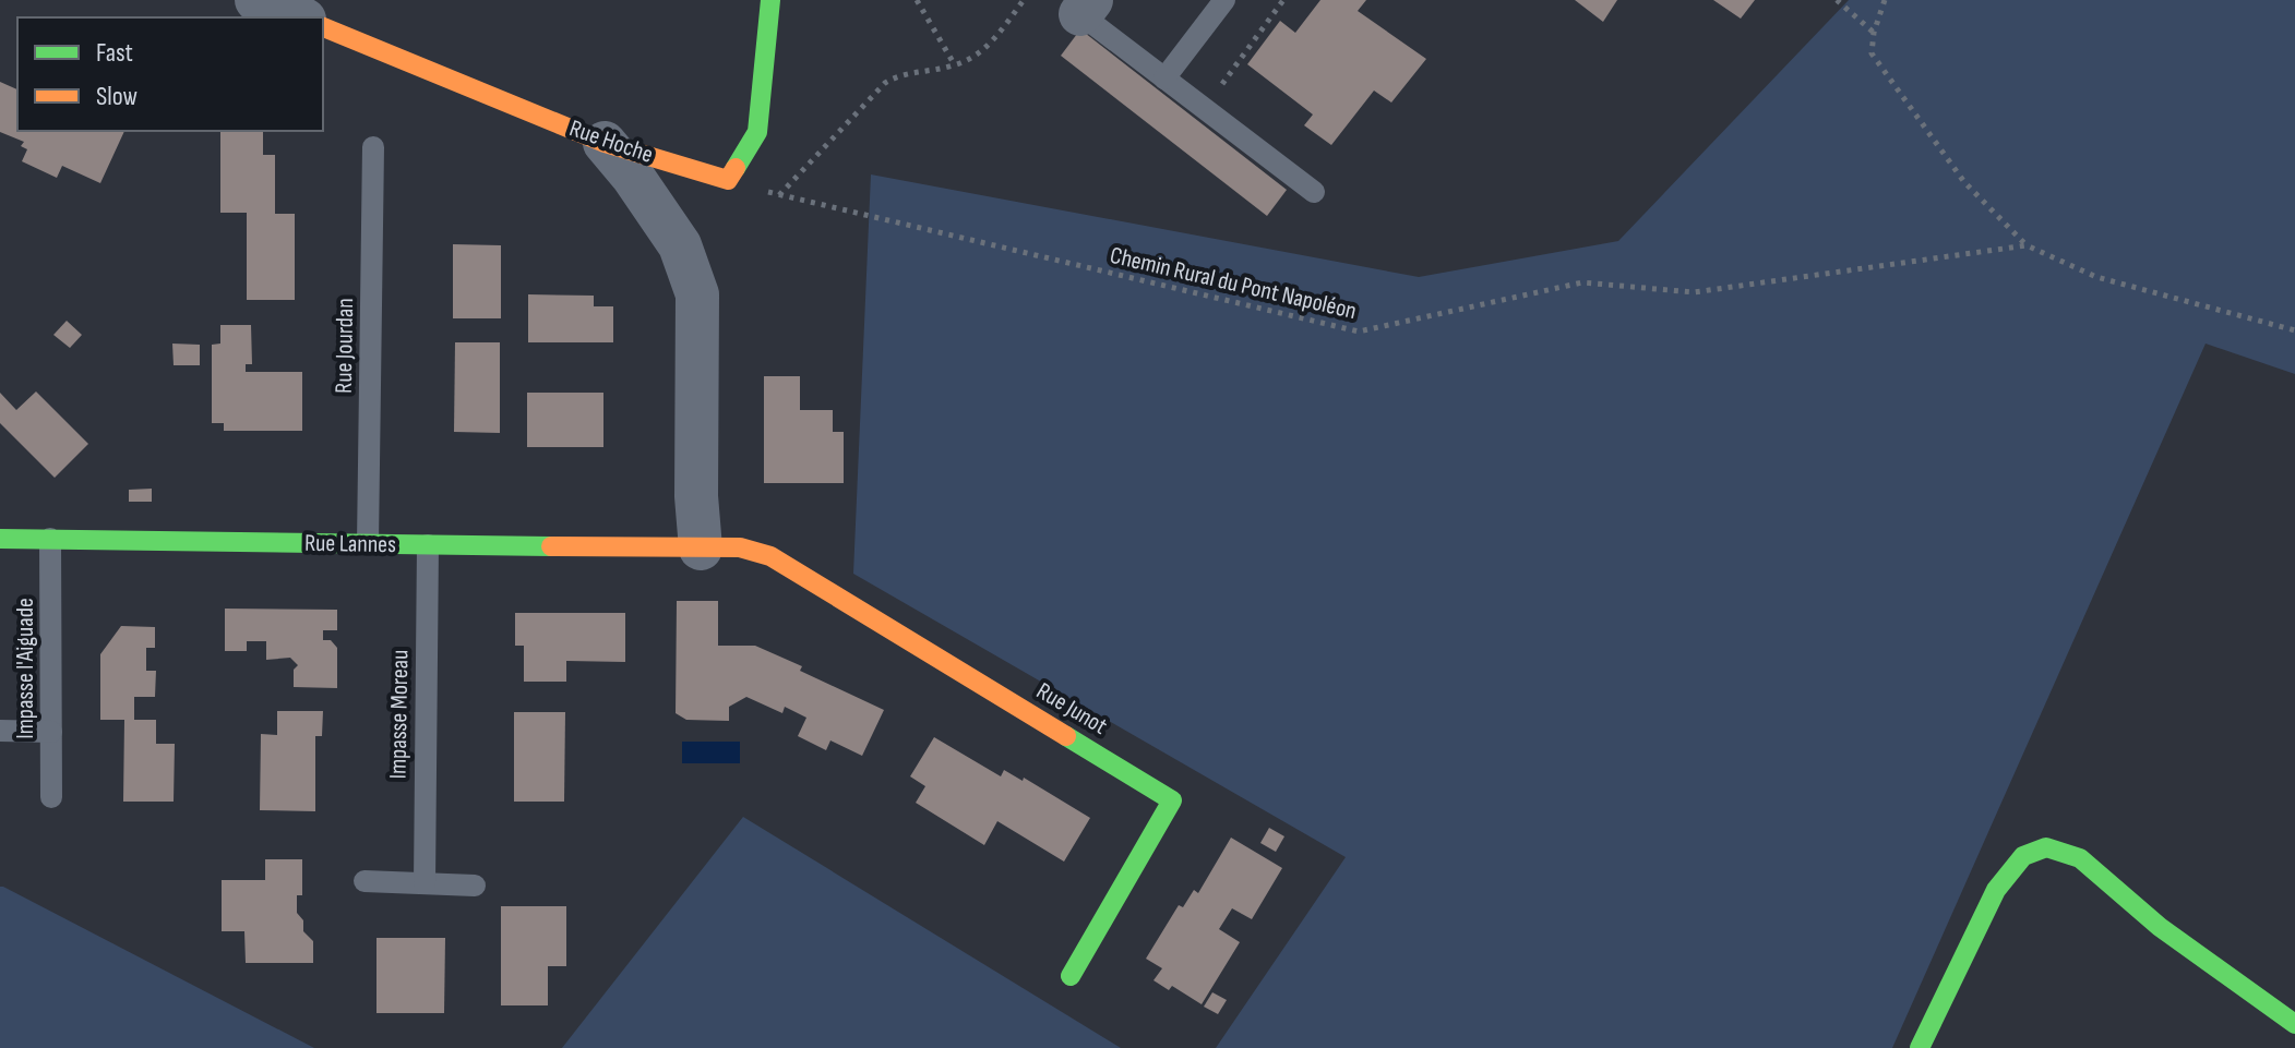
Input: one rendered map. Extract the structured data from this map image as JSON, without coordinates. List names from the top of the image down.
{
  "streets": {
    "street": ["Rue Hoche", "Rue Lannes", "Rue Junot"],
    "lane": ["Rue Jourdan", "Impasse l'Aiguade", "Impasse Moreau"],
    "path": ["Chemin Rural du Pont Napoléon"]
  },
  "crossings": [
    ["Rue Hoche", "Chemin Rural du Pont Napoléon"],
    ["Rue Jourdan", "Rue Lannes"],
    ["Rue Lannes", "Impasse l'Aiguade"],
    ["Rue Lannes", "Rue Junot"],
    ["Rue Lannes", "Impasse Moreau"]
  ],
  "legend": ["Fast", "Slow"]
}
